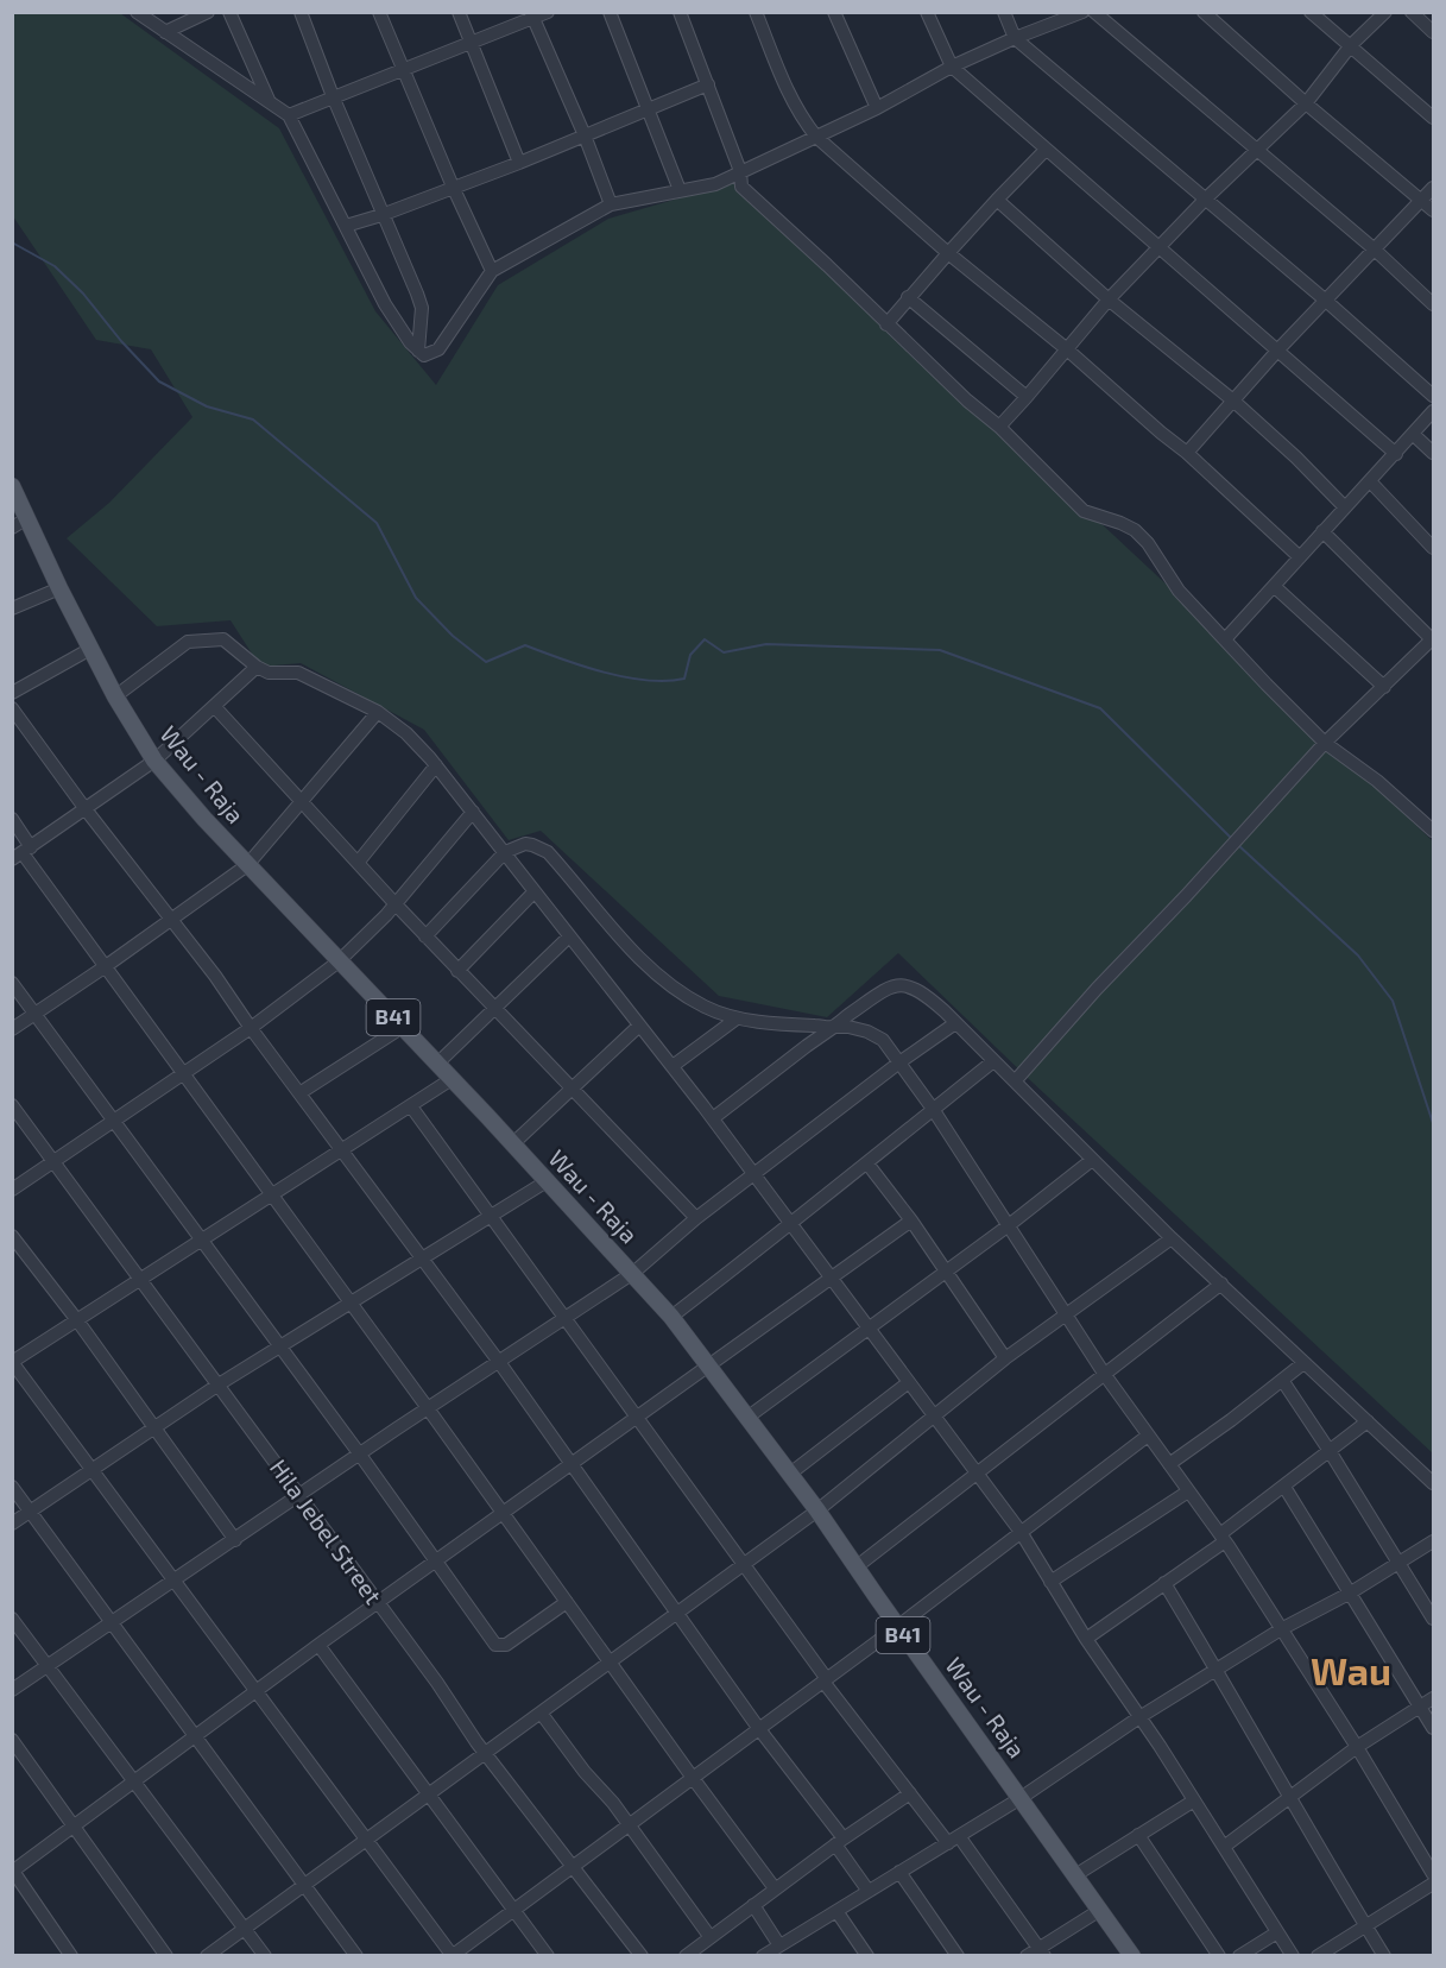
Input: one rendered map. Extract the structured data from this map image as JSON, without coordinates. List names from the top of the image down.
{
  "streets": {
    "main road": ["Wau - Raja", "B41"],
    "street": ["Hila Jebel Street"]
  },
  "districts": ["Wau"]
}
